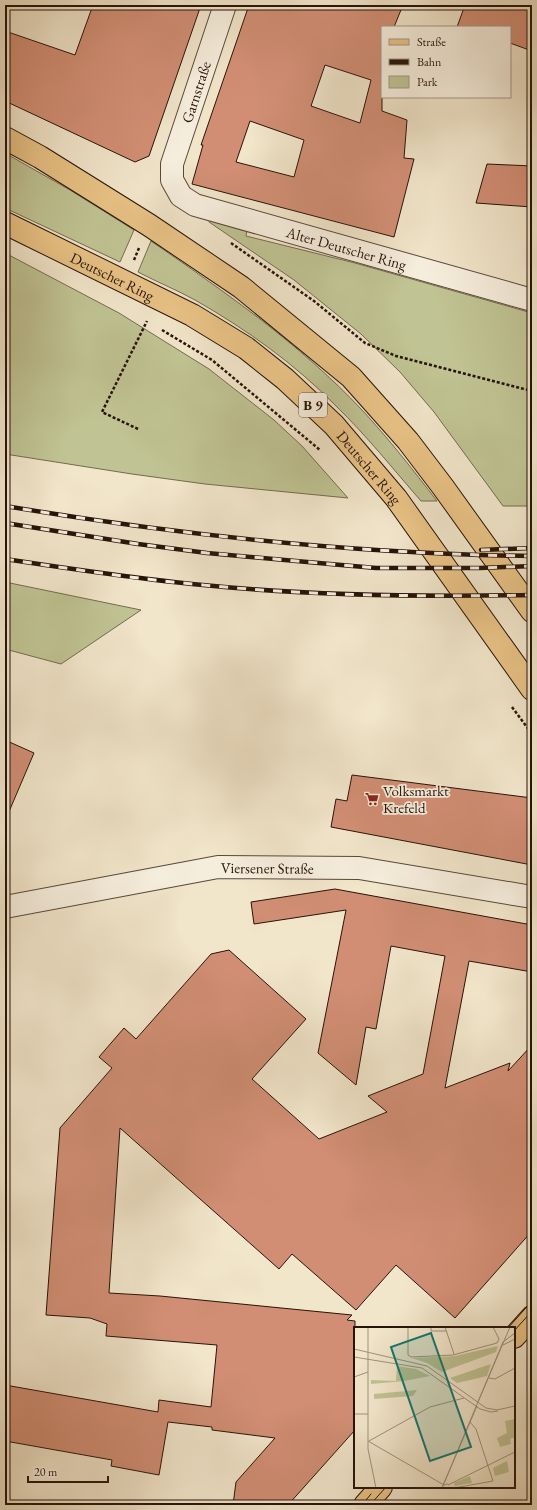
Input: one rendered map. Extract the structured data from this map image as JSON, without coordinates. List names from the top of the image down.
{
  "streets": {
    "main road": ["Deutscher Ring", "B 9"],
    "street": ["Garnstraße", "Alter Deutscher Ring", "Viersener Straße"]
  },
  "crossings": [
    ["Garnstraße", "Alter Deutscher Ring"]
  ],
  "places": {
    "supermarket": ["Volksmarkt Krefeld"]
  },
  "legend": ["Straße", "Bahn", "Park"],
  "scale_bar": "20 m"
}
